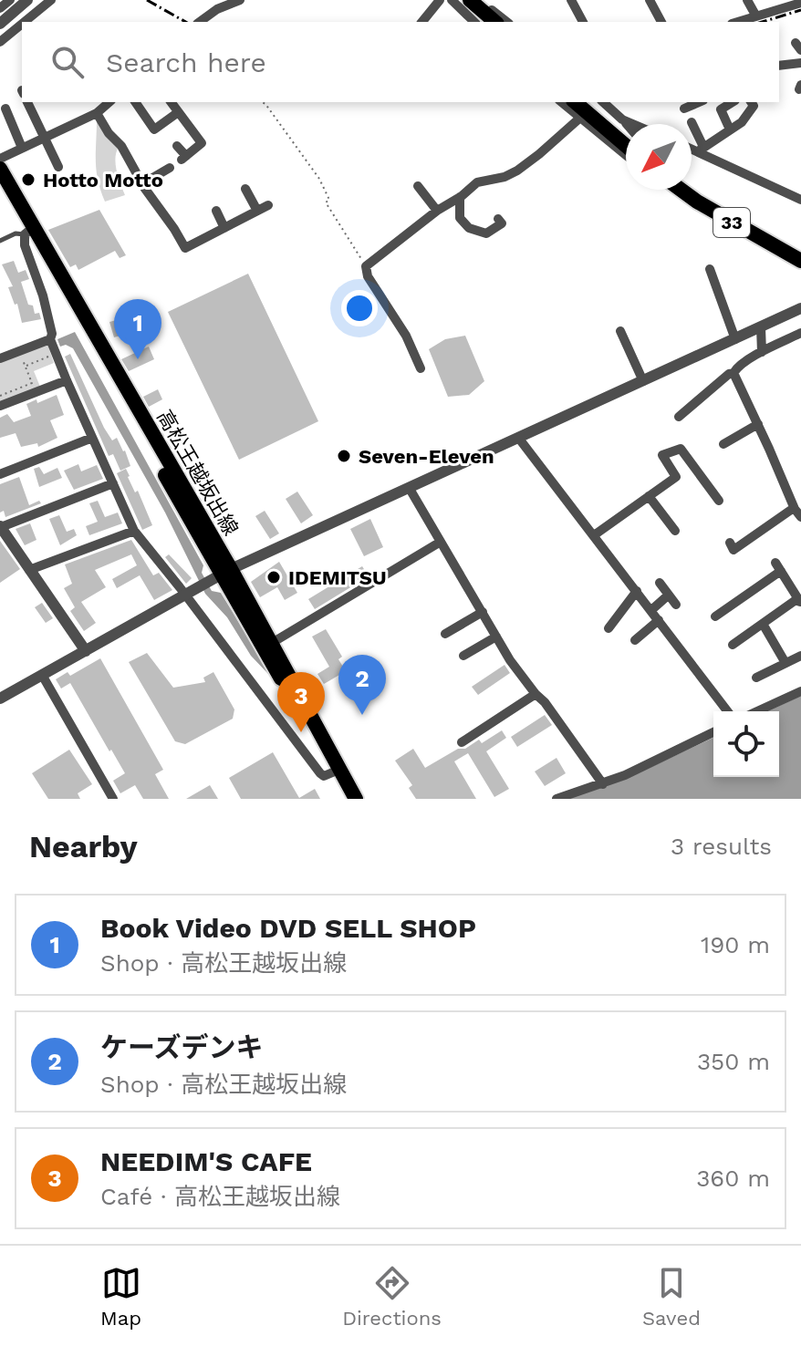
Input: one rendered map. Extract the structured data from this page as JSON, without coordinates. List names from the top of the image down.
{
  "streets": {
    "main road": ["33", "高松王越坂出線"]
  },
  "places": ["Hotto Motto", "Seven-Eleven", "IDEMITSU"],
  "north": "bottom left",
  "page": {
    "search": "Search here",
    "pins": ["1", "2", "3"],
    "heading": ["Nearby", "3 results"],
    "list": [
      {
        "mark": "1",
        "name": "Book Video DVD SELL SHOP",
        "note": "Shop · 高松王越坂出線",
        "value": "190 m"
      },
      {
        "mark": "2",
        "name": "ケーズデンキ",
        "note": "Shop · 高松王越坂出線",
        "value": "350 m"
      },
      {
        "mark": "3",
        "name": "NEEDIM'S CAFE",
        "note": "Café · 高松王越坂出線",
        "value": "360 m"
      }
    ],
    "nav": ["Map", "Directions", "Saved"]
  }
}
